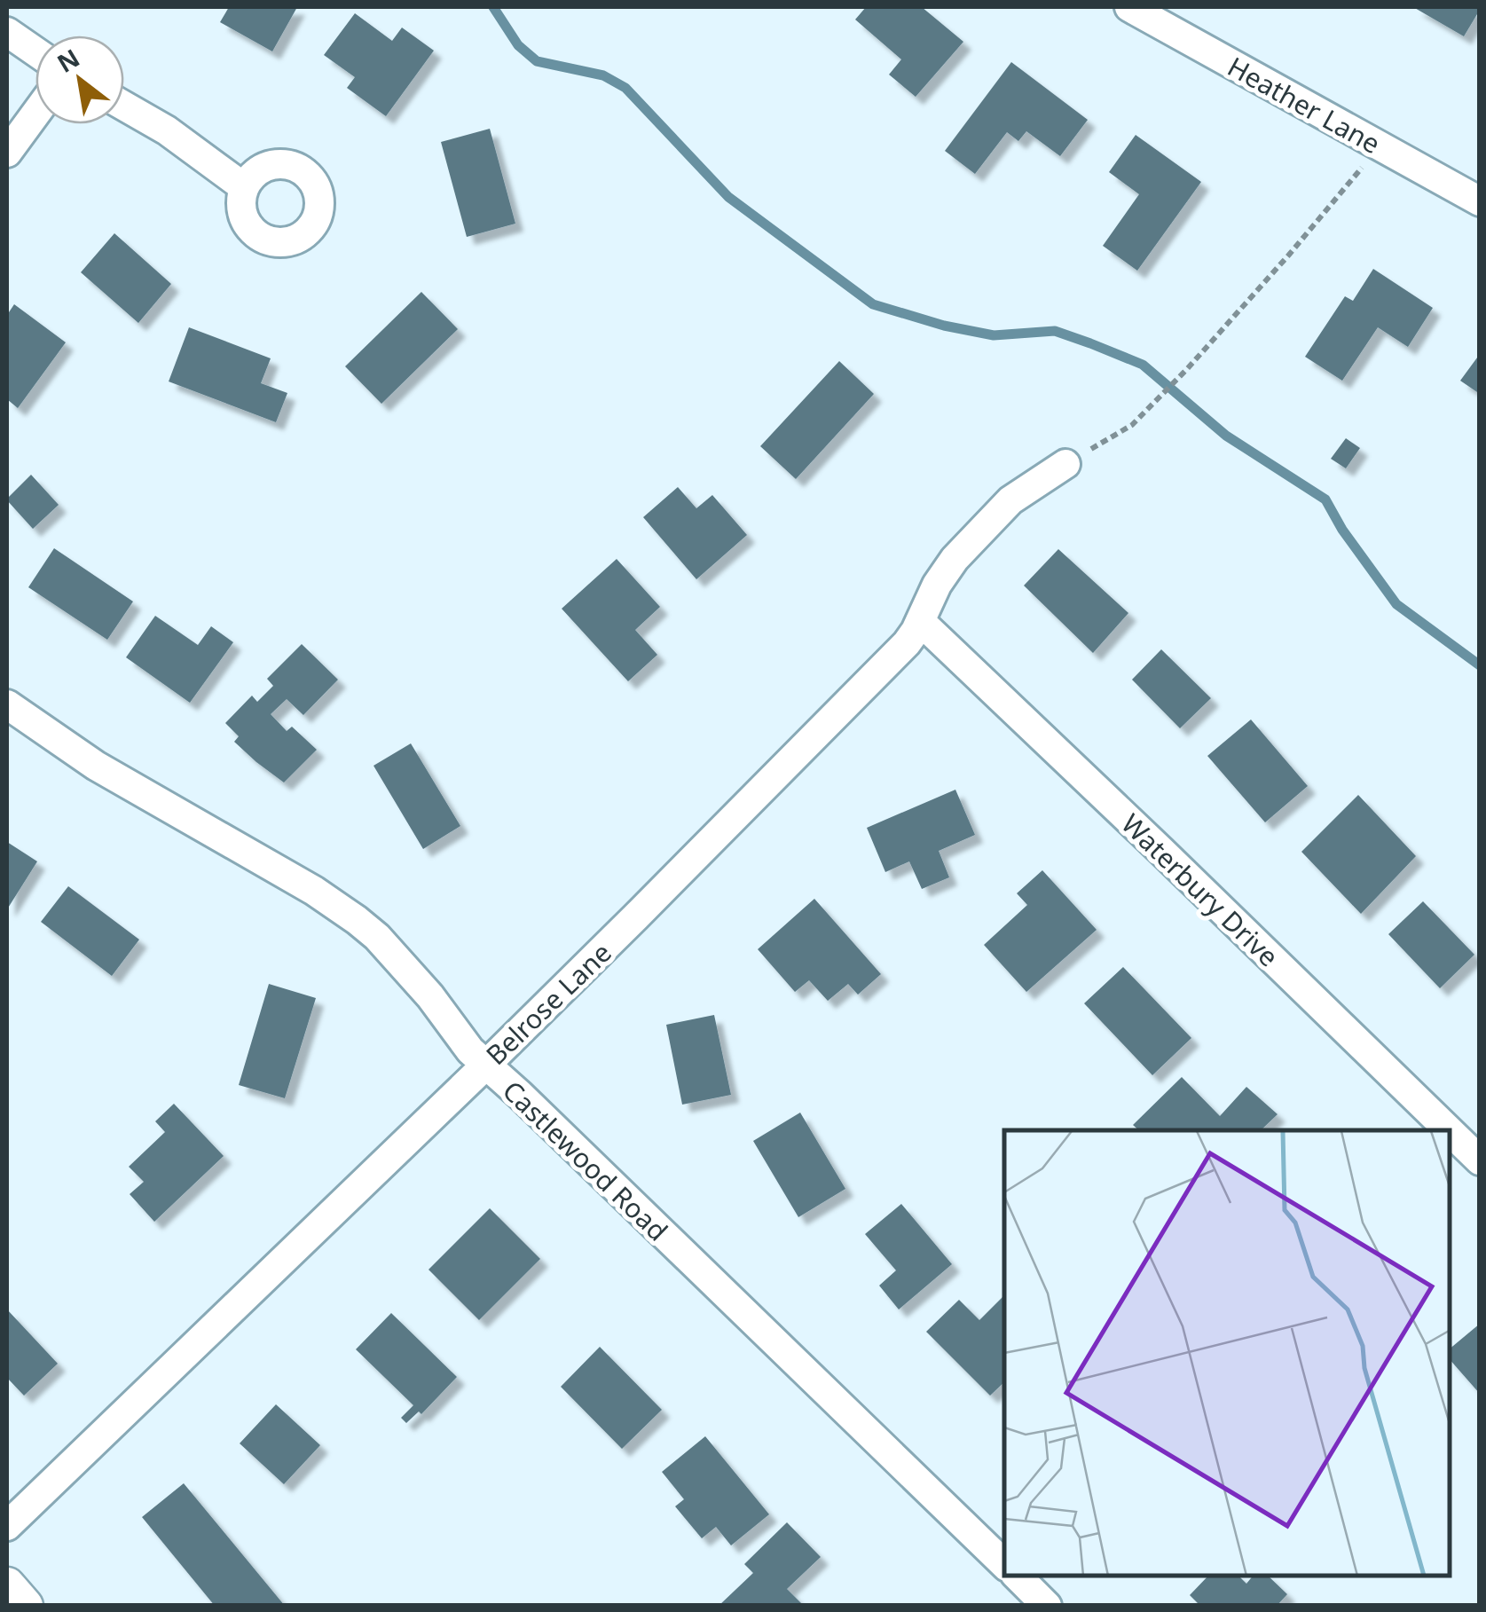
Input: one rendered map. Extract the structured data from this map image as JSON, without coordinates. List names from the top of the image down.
{
  "streets": {
    "street": [
      "Heather Lane",
      "Waterbury Drive",
      "Belrose Lane",
      "Castlewood Road"
    ]
  },
  "crossings": [
    ["Waterbury Drive", "Belrose Lane"],
    ["Belrose Lane", "Castlewood Road"]
  ],
  "north": "top left"
}
